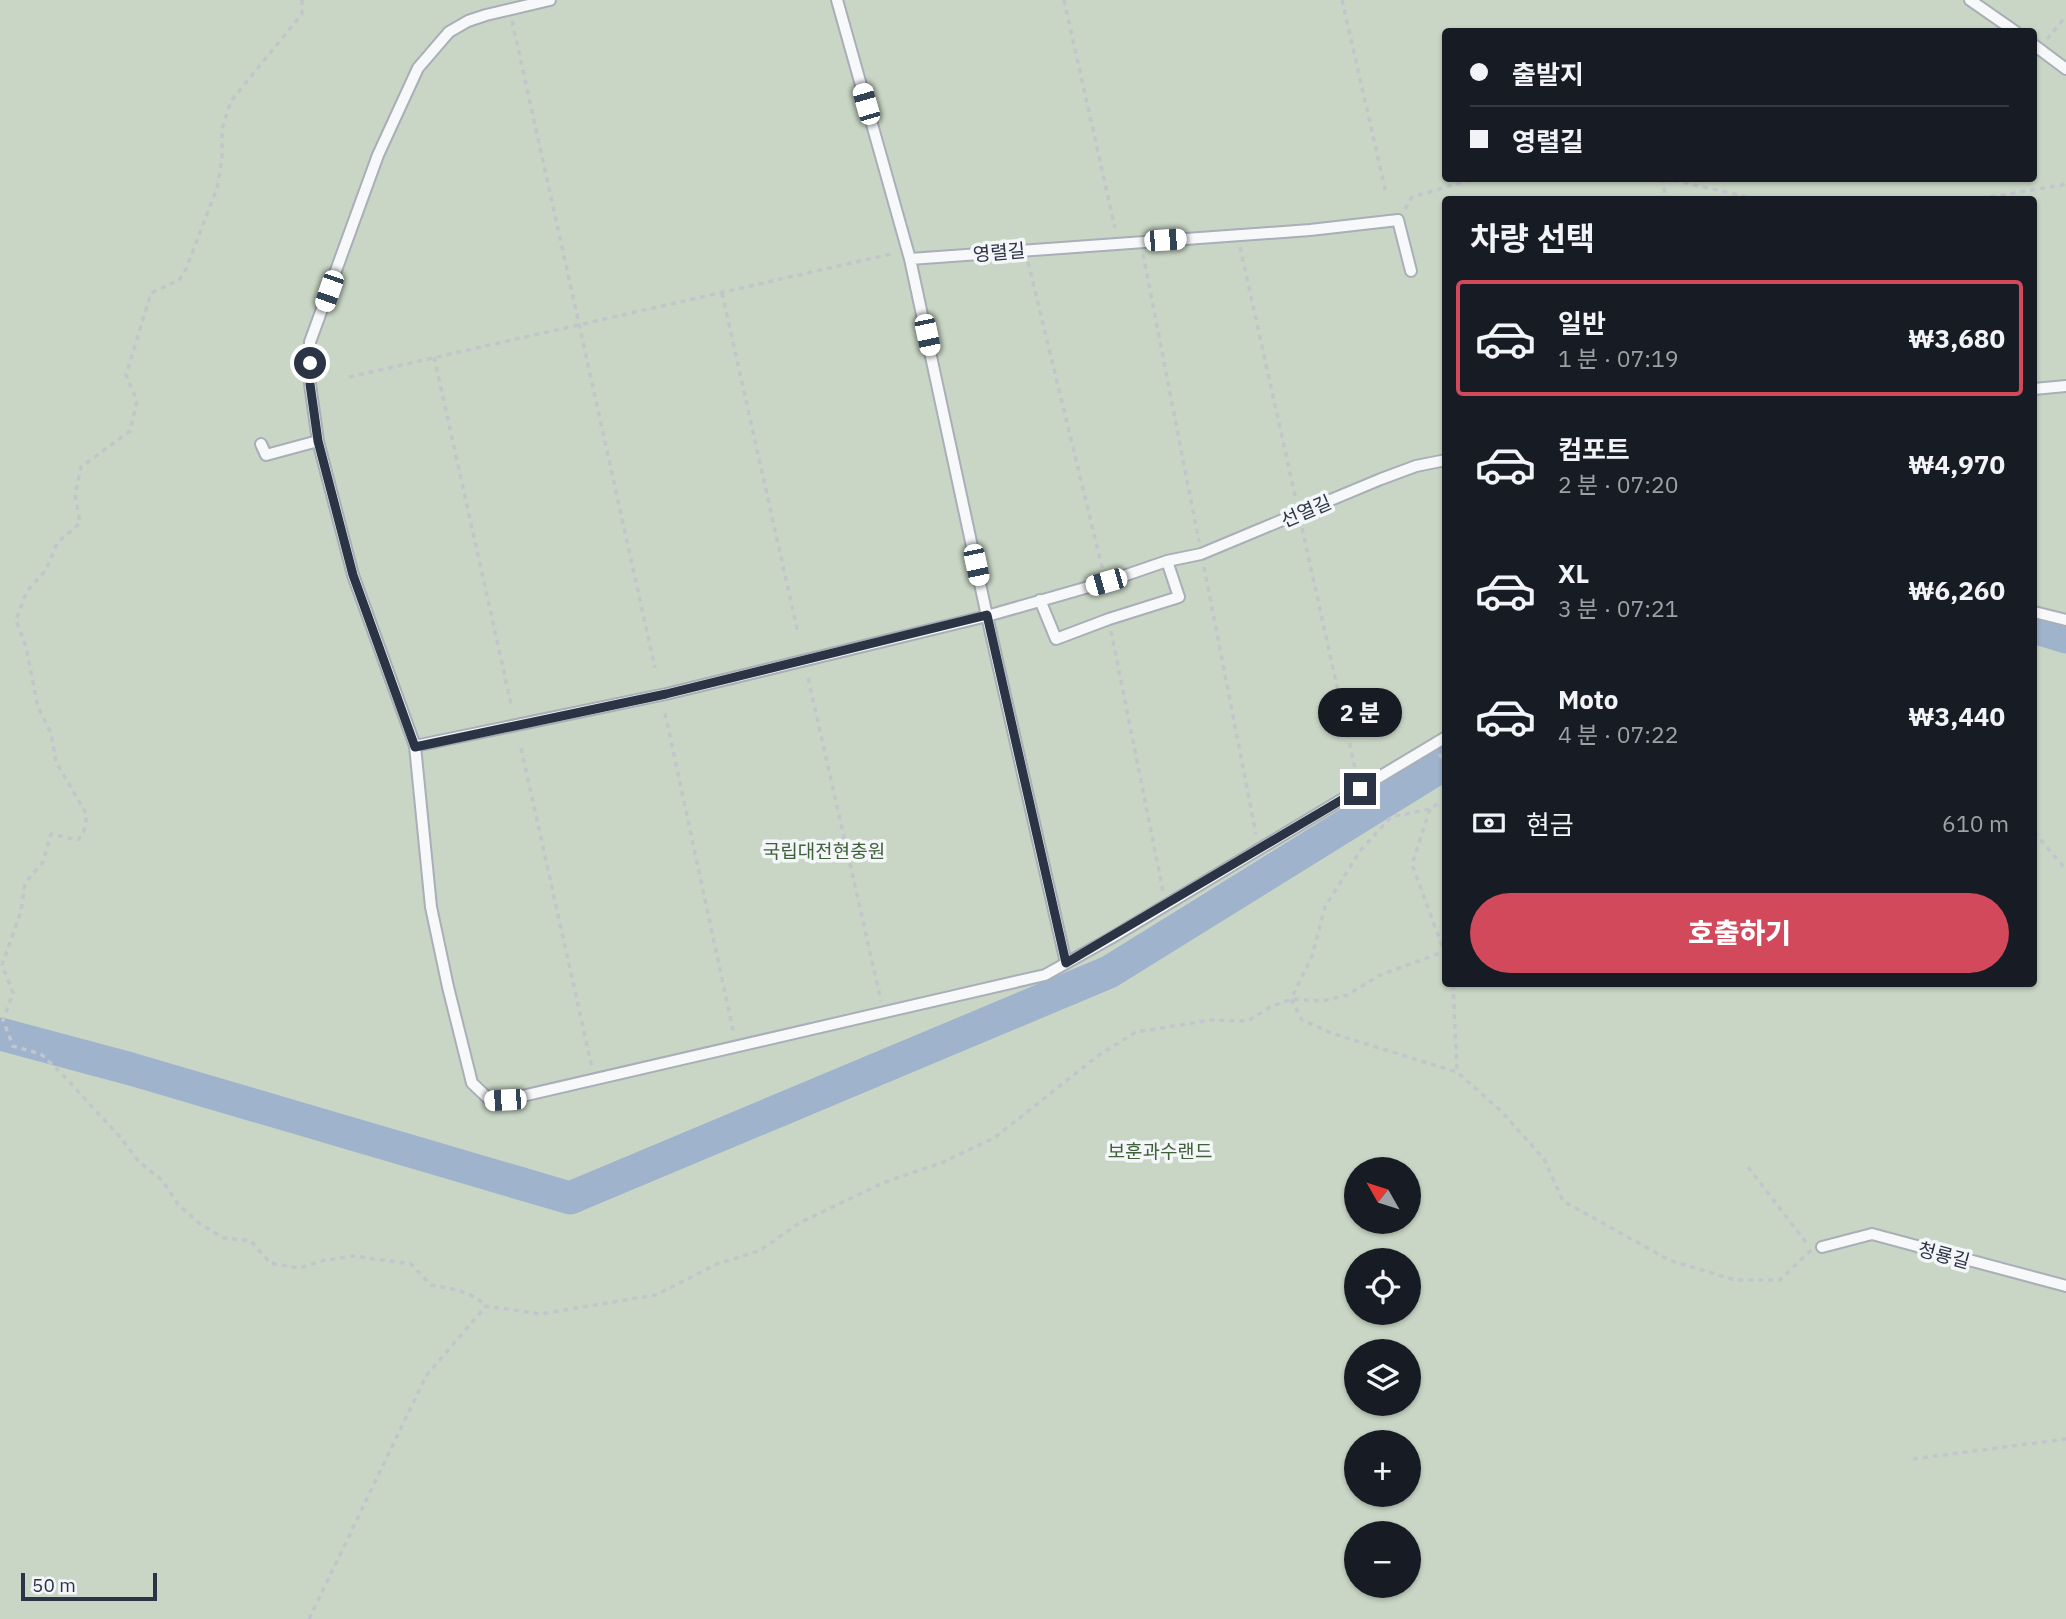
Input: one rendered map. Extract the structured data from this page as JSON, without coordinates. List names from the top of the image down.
{
  "streets": {
    "lane": ["영렬길", "선열길", "청룡길"]
  },
  "parks": ["국립대전현충원", "보훈과수랜드"],
  "scale_bar": "50 m",
  "north": "top left",
  "page": {
    "banner": ["출발지", "영렬길"],
    "heading": "차량 선택",
    "list": [
      {
        "name": "일반",
        "note": "1 분 · 07:19",
        "value": "₩3,680"
      },
      {
        "name": "컴포트",
        "note": "2 분 · 07:20",
        "value": "₩4,970"
      },
      {
        "name": "XL",
        "note": "3 분 · 07:21",
        "value": "₩6,260"
      },
      {
        "name": "Moto",
        "note": "4 분 · 07:22",
        "value": "₩3,440"
      }
    ],
    "bubble": "2 분",
    "pay": ["현금", "610 m"],
    "buttons": "호출하기",
    "map_buttons": ["+", "−"],
    "scale": "50 m"
  }
}
